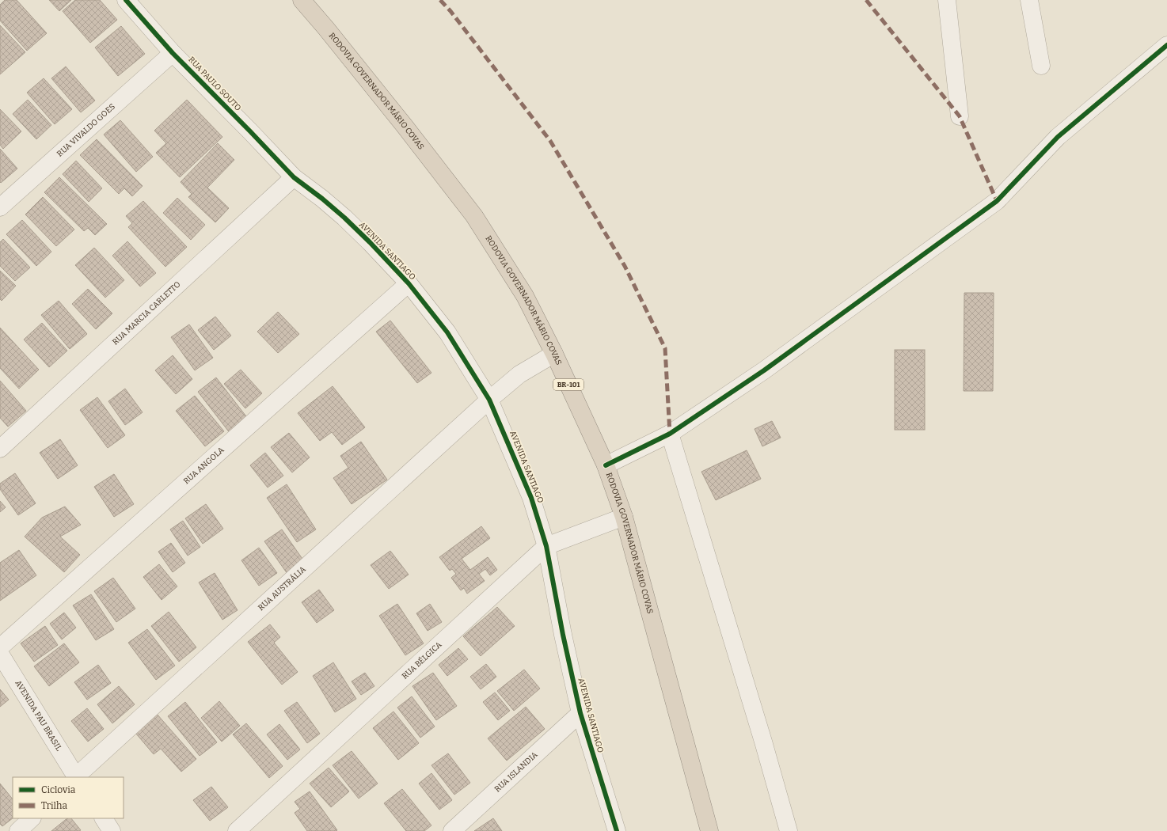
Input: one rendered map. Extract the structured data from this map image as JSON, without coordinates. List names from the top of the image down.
{
  "streets": {
    "highway": ["RODOVIA GOVERNADOR MÁRIO COVAS", "BR-101"],
    "street": [
      "RUA PAULO SOUTO",
      "RUA VIVALDO GOES",
      "AVENIDA SANTIAGO",
      "RUA MARCIA CARLETTO",
      "RUA ANGOLA",
      "RUA AUSTRÁLIA",
      "RUA BÉLGICA",
      "AVENIDA PAU BRASIL",
      "RUA ISLANDIA"
    ]
  },
  "crossings": [
    ["RUA PAULO SOUTO", "RUA VIVALDO GOES"],
    ["RUA PAULO SOUTO", "AVENIDA SANTIAGO"],
    ["RUA PAULO SOUTO", "RUA MARCIA CARLETTO"],
    ["RODOVIA GOVERNADOR MÁRIO COVAS", "RUA AUSTRÁLIA"],
    ["RODOVIA GOVERNADOR MÁRIO COVAS", "RUA BÉLGICA"],
    ["AVENIDA SANTIAGO", "RUA MARCIA CARLETTO"],
    ["AVENIDA SANTIAGO", "RUA ANGOLA"],
    ["AVENIDA SANTIAGO", "RUA AUSTRÁLIA"],
    ["AVENIDA SANTIAGO", "RUA BÉLGICA"],
    ["AVENIDA SANTIAGO", "RUA ISLANDIA"]
  ],
  "legend": ["Ciclovia", "Trilha"]
}
